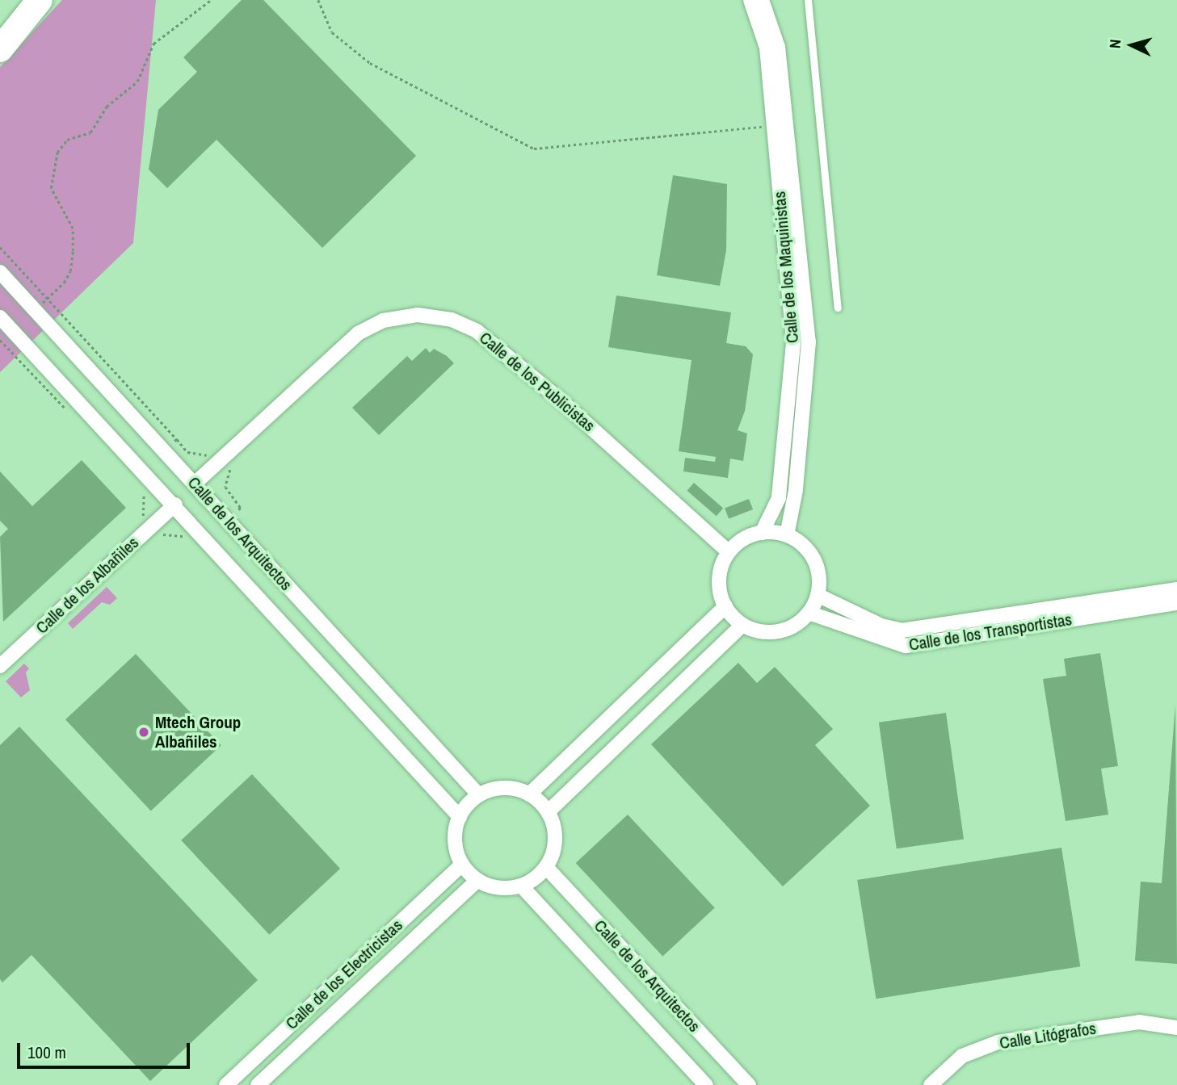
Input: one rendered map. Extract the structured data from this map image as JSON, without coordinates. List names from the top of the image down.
{
  "streets": {
    "street": [
      "Calle de los Maquinistas",
      "Calle de los Publicistas",
      "Calle de los Arquitectos",
      "Calle de los Albañiles",
      "Calle de los Transportistas",
      "Calle de los Electricistas",
      "Calle Litógrafos"
    ]
  },
  "crossings": [
    ["Calle de los Maquinistas", "Calle de los Publicistas"],
    ["Calle de los Maquinistas", "Calle de los Transportistas"],
    ["Calle de los Publicistas", "Calle de los Arquitectos"],
    ["Calle de los Publicistas", "Calle de los Transportistas"],
    ["Calle de los Arquitectos", "Calle de los Albañiles"],
    ["Calle de los Arquitectos", "Calle de los Electricistas"]
  ],
  "places": ["Mtech Group Albañiles"],
  "scale_bar": "100 m",
  "north": "left"
}
